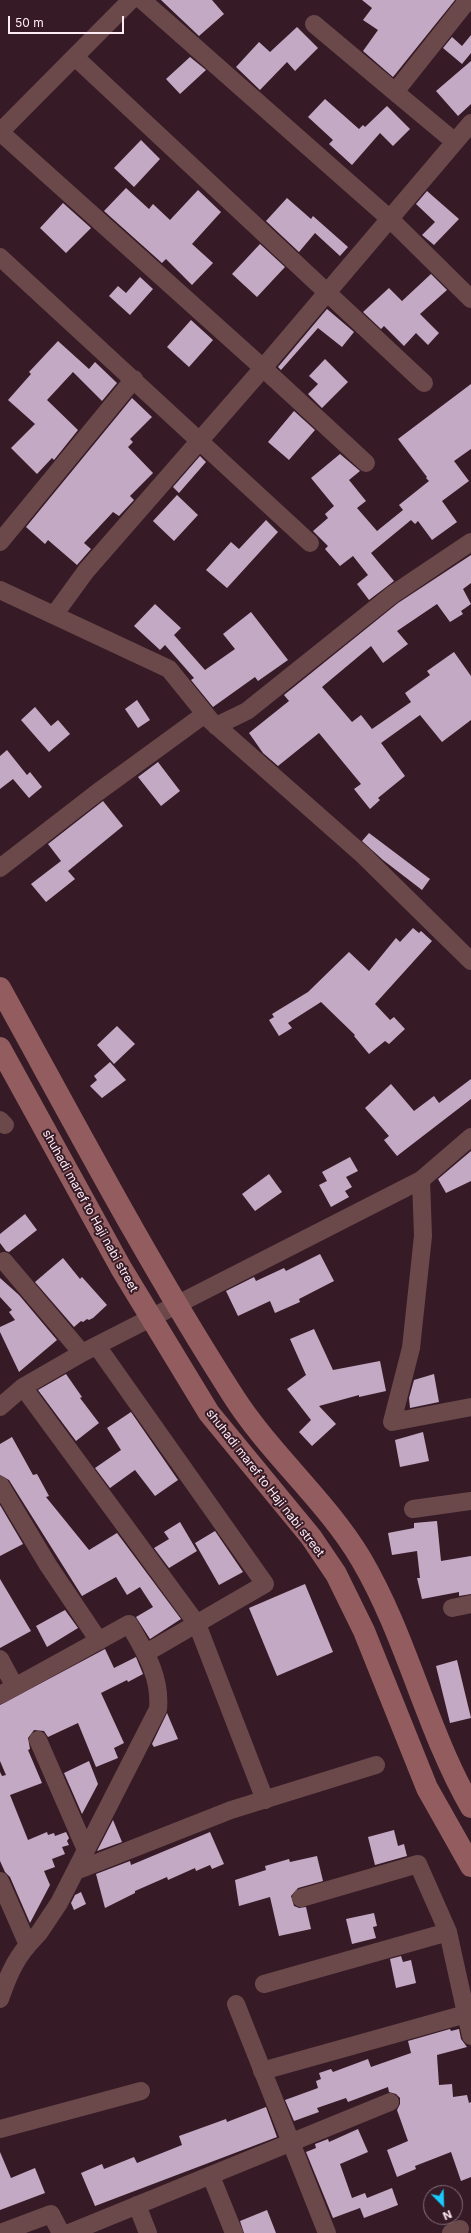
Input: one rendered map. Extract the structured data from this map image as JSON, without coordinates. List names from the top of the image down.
{
  "streets": {
    "main road": ["shuhadi maref to Haji nabi street"]
  },
  "scale_bar": "50 m",
  "north": "bottom right"
}
